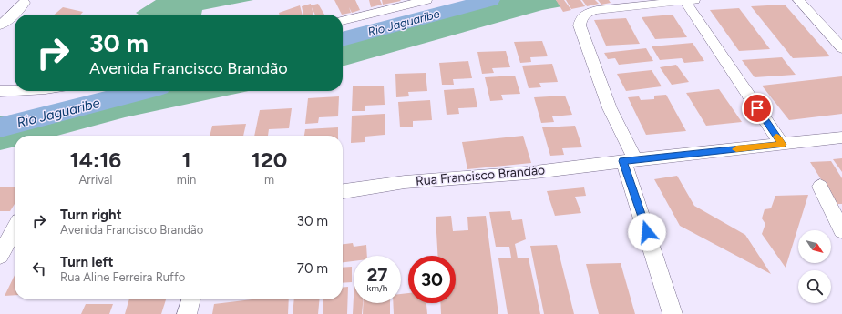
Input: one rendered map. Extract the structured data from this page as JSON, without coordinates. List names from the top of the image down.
{
  "streets": {
    "street": ["Rua Francisco Brandão"]
  },
  "water": ["Rio Jaguaribe"],
  "north": "bottom right",
  "page": {
    "turn": ["30 m", "Avenida Francisco Brandão"],
    "eta": [
      "14:16",
      "Arrival",
      "1",
      "min",
      "120",
      "m"
    ],
    "list": [
      {
        "name": "Turn right",
        "note": "Avenida Francisco Brandão",
        "value": "30 m"
      },
      {
        "name": "Turn left",
        "note": "Rua Aline Ferreira Ruffo",
        "value": "70 m"
      }
    ],
    "speed": "27 km/h",
    "limit": "30"
  }
}
